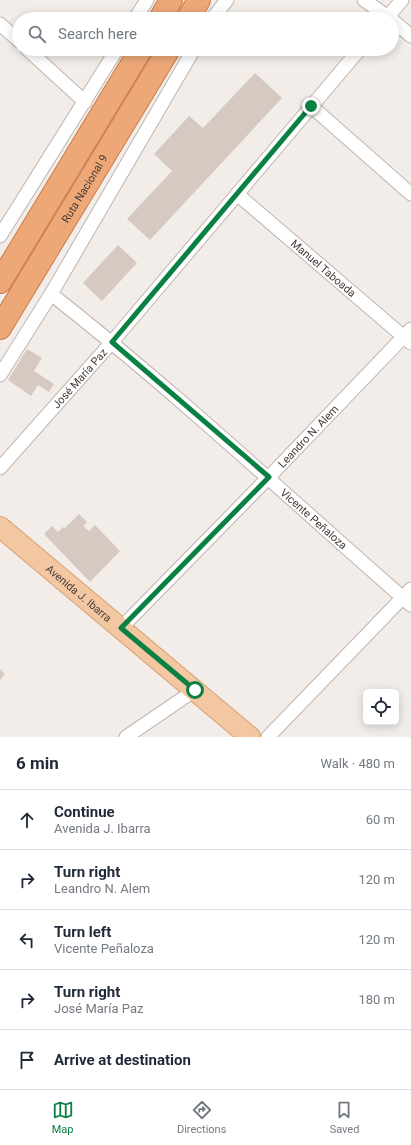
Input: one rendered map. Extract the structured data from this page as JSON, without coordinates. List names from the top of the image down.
{
  "streets": {
    "highway": ["Ruta Nacional 9"],
    "main road": ["Avenida J. Ibarra"],
    "street": [
      "Manuel Taboada",
      "José María Paz",
      "Leandro N. Alem",
      "Vicente Peñaloza"
    ]
  },
  "crossings": [
    ["Manuel Taboada", "José María Paz"],
    ["Manuel Taboada", "Leandro N. Alem"],
    ["José María Paz", "Vicente Peñaloza"],
    ["Leandro N. Alem", "Vicente Peñaloza"],
    ["Leandro N. Alem", "Avenida J. Ibarra"]
  ],
  "page": {
    "search": "Search here",
    "heading": ["6 min", "Walk · 480 m"],
    "list": [
      ["Continue", "Avenida J. Ibarra", "60 m"],
      ["Turn right", "Leandro N. Alem", "120 m"],
      ["Turn left", "Vicente Peñaloza", "120 m"],
      ["Turn right", "José María Paz", "180 m"],
      "Arrive at destination"
    ],
    "nav": ["Map", "Directions", "Saved"]
  }
}
